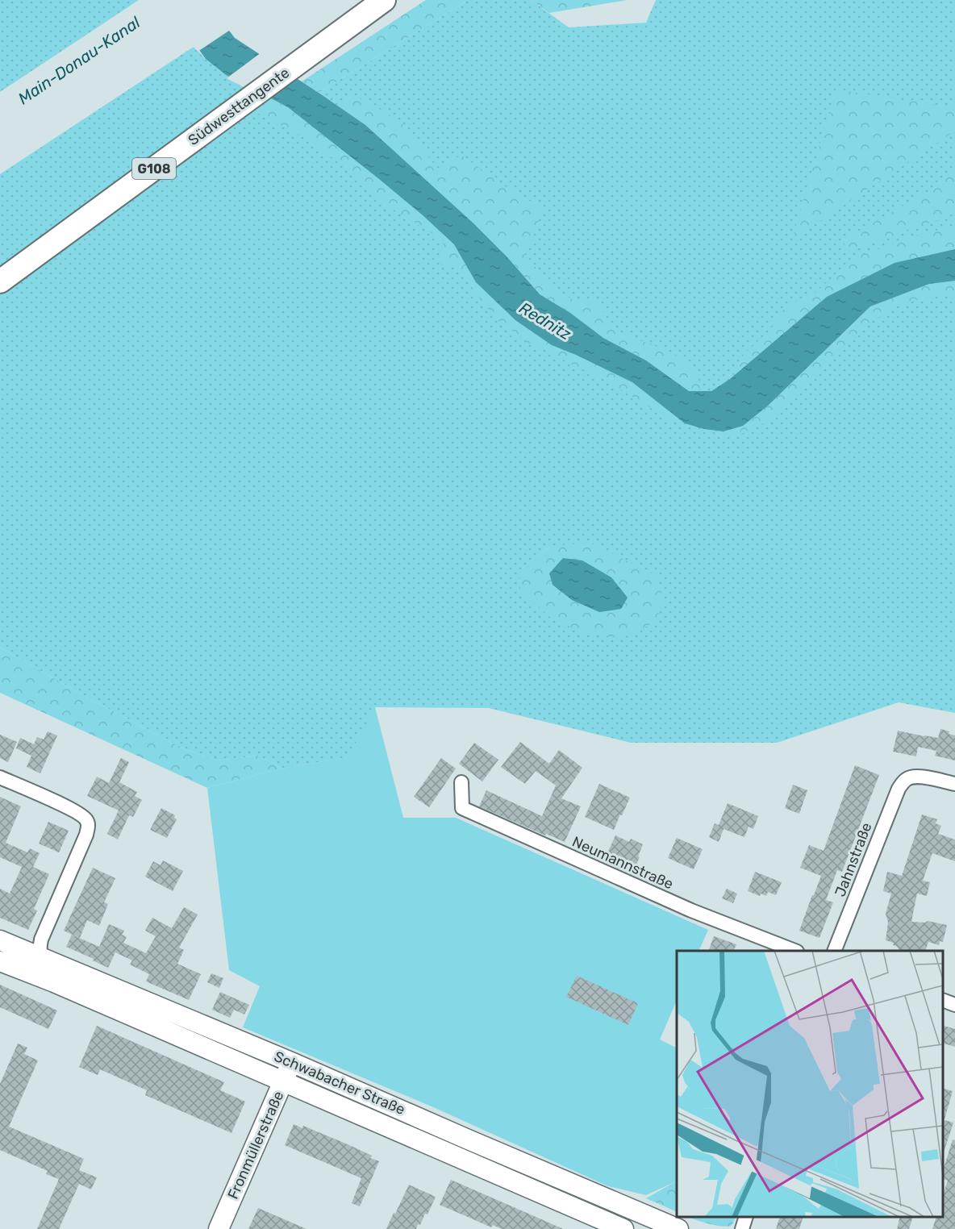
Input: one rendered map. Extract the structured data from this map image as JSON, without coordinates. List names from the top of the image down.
{
  "streets": {
    "highway": ["Südwesttangente", "G108"],
    "main road": ["Schwabacher Straße", "Fronmüllerstraße"],
    "street": ["Jahnstraße", "Neumannstraße"]
  },
  "crossings": [
    ["Schwabacher Straße", "Fronmüllerstraße"]
  ],
  "water": ["Main-Donau-Kanal", "Rednitz"]
}
